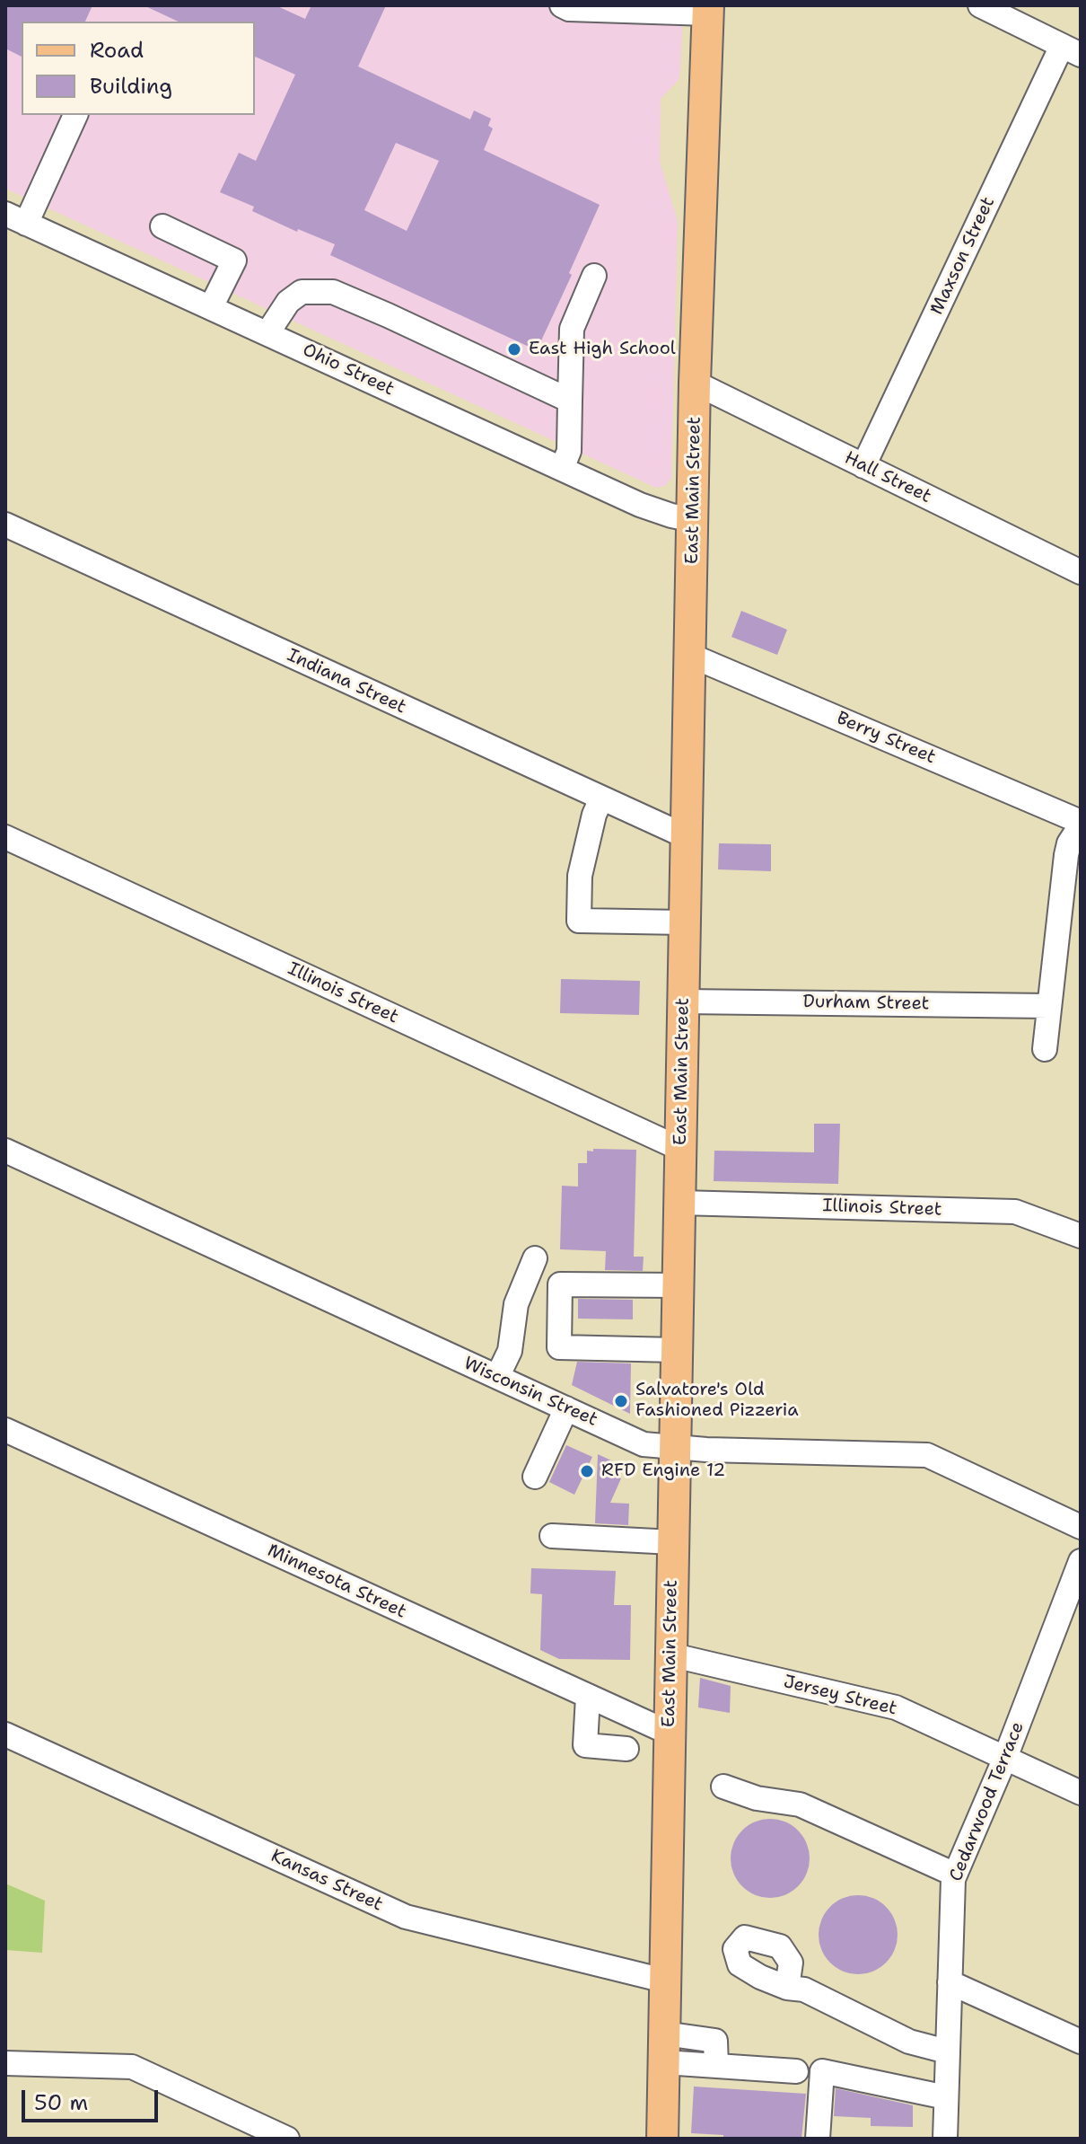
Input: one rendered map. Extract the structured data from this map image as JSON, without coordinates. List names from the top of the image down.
{
  "streets": {
    "main road": ["East Main Street"],
    "street": [
      "Maxson Street",
      "Ohio Street",
      "Hall Street",
      "Indiana Street",
      "Berry Street",
      "Illinois Street",
      "Durham Street",
      "Wisconsin Street",
      "Minnesota Street",
      "Jersey Street",
      "Cedarwood Terrace",
      "Kansas Street"
    ]
  },
  "crossings": [
    ["Maxson Street", "Hall Street"],
    ["Ohio Street", "East Main Street"],
    ["Hall Street", "East Main Street"],
    ["East Main Street", "Indiana Street"],
    ["East Main Street", "Berry Street"],
    ["East Main Street", "Illinois Street"],
    ["East Main Street", "Durham Street"],
    ["East Main Street", "Wisconsin Street"],
    ["East Main Street", "Minnesota Street"],
    ["East Main Street", "Jersey Street"],
    ["East Main Street", "Kansas Street"],
    ["Jersey Street", "Cedarwood Terrace"]
  ],
  "places": ["East High School", "Salvatore's Old Fashioned Pizzeria", "RFD Engine 12"],
  "legend": ["Road", "Building"],
  "scale_bar": "50 m"
}
